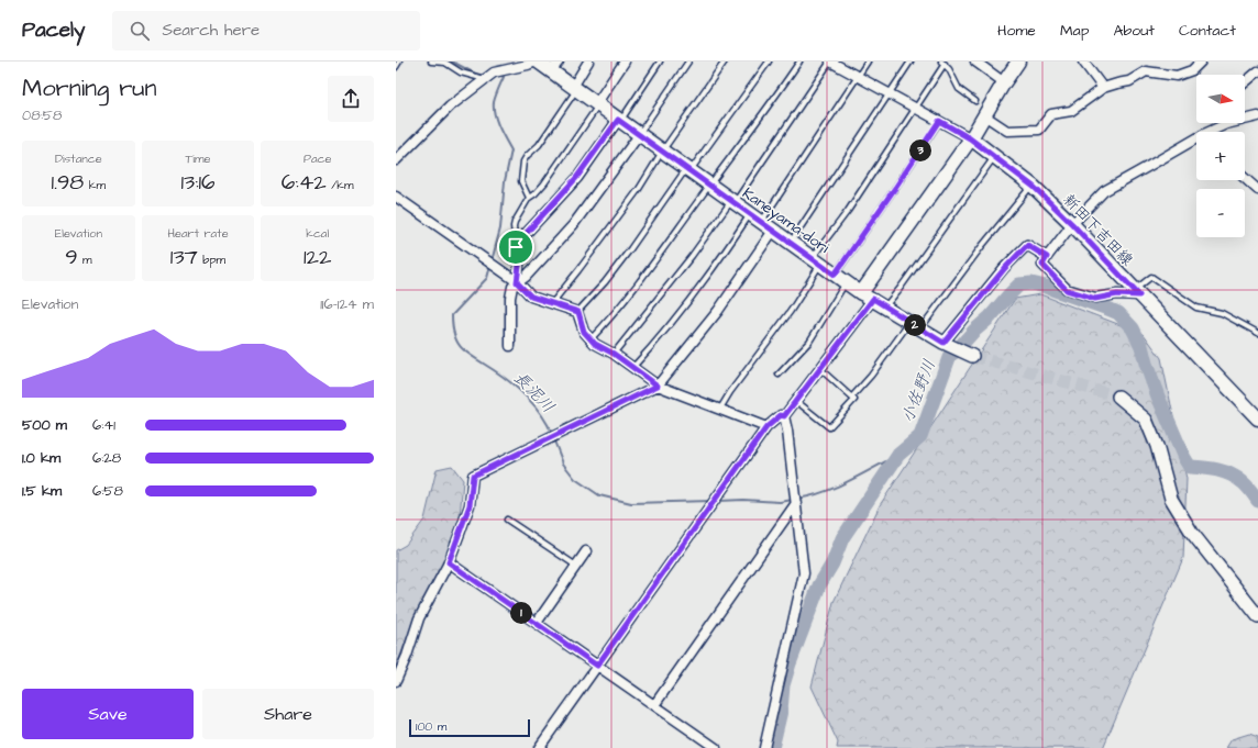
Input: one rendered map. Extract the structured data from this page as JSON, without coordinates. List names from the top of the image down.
{
  "streets": {
    "main road": ["Kaneyama-dori", "新田下吉田線"]
  },
  "water": ["小佐野川", "長泥川"],
  "scale_bar": "100 m",
  "north": "right",
  "page": {
    "header": "Pacely",
    "search": "Search here",
    "nav": [
      "Home",
      "Map",
      "About",
      "Contact"
    ],
    "heading": ["Morning run", "08:58"],
    "map_buttons": ["+", "−"],
    "stats": [
      ["Distance", "1.98 km"],
      ["Time", "13:16"],
      ["Pace", "6:42 /km"],
      ["Elevation", "9 m"],
      ["Heart rate", "137 bpm"],
      ["kcal", "122"]
    ],
    "pins": ["3", "2", "1"],
    "chart": ["Elevation", "116–124 m"],
    "list": [
      {
        "name": "500 m",
        "note": "6:41"
      },
      {
        "name": "1.0 km",
        "note": "6:28"
      },
      {
        "name": "1.5 km",
        "note": "6:58"
      }
    ],
    "buttons": ["Save", "Share"],
    "scale": "100 m"
  }
}
